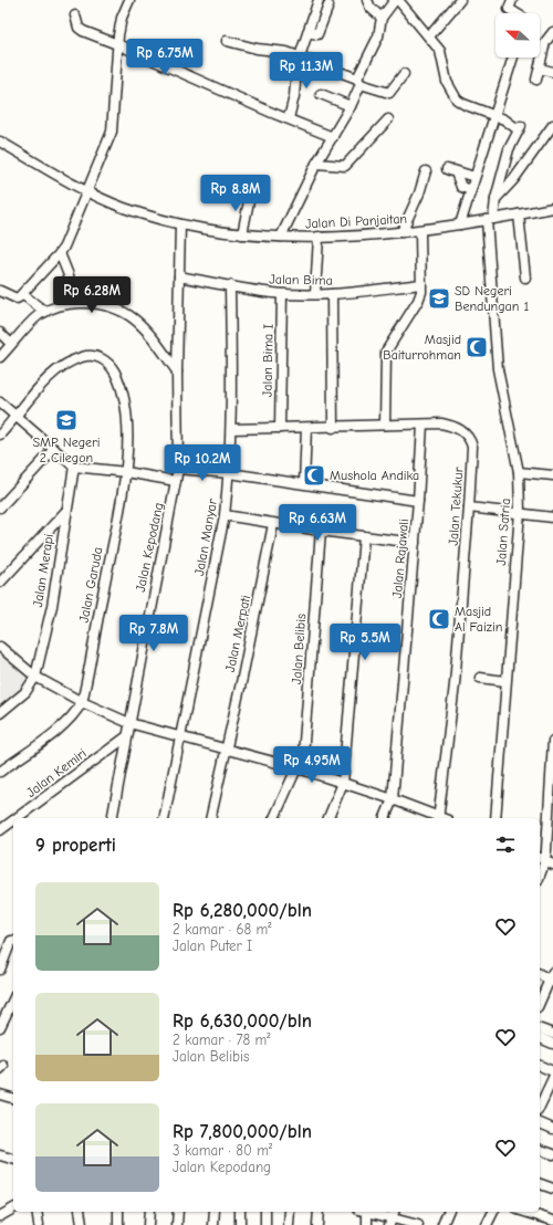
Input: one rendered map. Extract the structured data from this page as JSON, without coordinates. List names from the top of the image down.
{
  "streets": {
    "street": [
      "Jalan Di Panjaitan",
      "Jalan Bima",
      "Jalan Bima I",
      "Jalan Tekukur",
      "Jalan Satria",
      "Jalan Manyar",
      "Jalan Kepodang",
      "Jalan Rajawali",
      "Jalan Merapi",
      "Jalan Garuda",
      "Jalan Merpati",
      "Jalan Belibis",
      "Jalan Kemiri"
    ]
  },
  "crossings": [
    ["Jalan Di Panjaitan", "Jalan Satria"],
    ["Jalan Di Panjaitan", "Jalan Kepodang"],
    ["Jalan Bima", "Jalan Bima I"],
    ["Jalan Bima", "Jalan Manyar"],
    ["Jalan Bima", "Jalan Kepodang"],
    ["Jalan Bima I", "Jalan Tekukur"],
    ["Jalan Tekukur", "Jalan Manyar"],
    ["Jalan Tekukur", "Jalan Rajawali"],
    ["Jalan Kepodang", "Jalan Kemiri"]
  ],
  "places": {
    "school or university": ["SD Negeri Bendungan 1", "SMP Negeri 2 Cilegon"],
    "mosque": ["Masjid Baiturrohman", "Mushola Andika", "Masjid Al Faizin"]
  },
  "north": "left",
  "page": {
    "price": [
      "Rp 6.75M",
      "Rp 11.3M",
      "Rp 8.8M",
      "Rp 6.28M",
      "Rp 10.2M",
      "Rp 6.63M",
      "Rp 7.8M",
      "Rp 5.5M",
      "Rp 4.95M"
    ],
    "heading": "9 properti",
    "list": [
      {
        "name": "Rp 6,280,000/bln",
        "note": "2 kamar · 68 m² · Jalan Puter I"
      },
      {
        "name": "Rp 6,630,000/bln",
        "note": "2 kamar · 78 m² · Jalan Belibis"
      },
      {
        "name": "Rp 7,800,000/bln",
        "note": "3 kamar · 80 m² · Jalan Kepodang"
      }
    ]
  }
}
